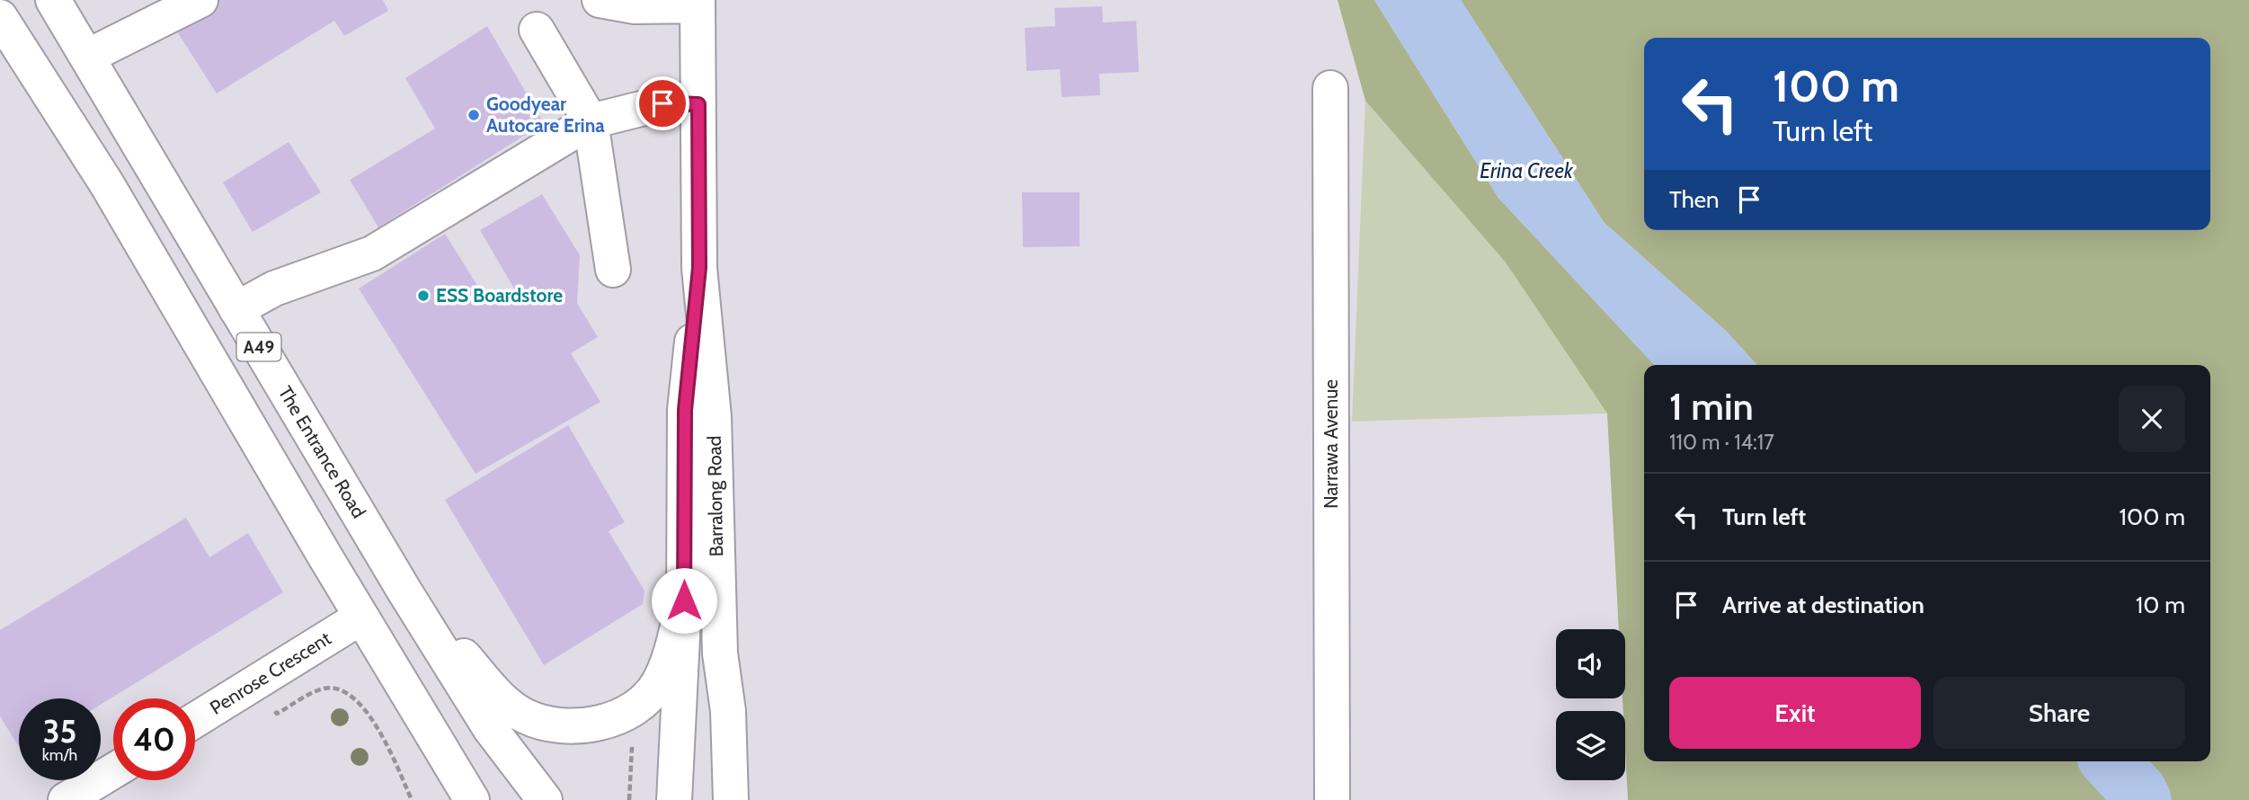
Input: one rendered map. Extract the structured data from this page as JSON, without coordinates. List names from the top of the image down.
{
  "streets": {
    "main road": [
      "A49",
      "Narrawa Avenue",
      "The Entrance Road",
      "Barralong Road",
      "Penrose Crescent"
    ]
  },
  "crossings": [
    ["A49", "Penrose Crescent"]
  ],
  "water": ["Erina Creek"],
  "places": ["Goodyear Autocare Erina", "ESS Boardstore"],
  "page": {
    "turn": ["100 m", "Turn left"],
    "then": "Then",
    "heading": ["1 min", "110 m · 14:17"],
    "list": [
      {
        "name": "Turn left",
        "value": "100 m"
      },
      {
        "name": "Arrive at destination",
        "value": "10 m"
      }
    ],
    "buttons": ["Exit", "Share"],
    "speed": "35 km/h",
    "limit": "40"
  }
}
